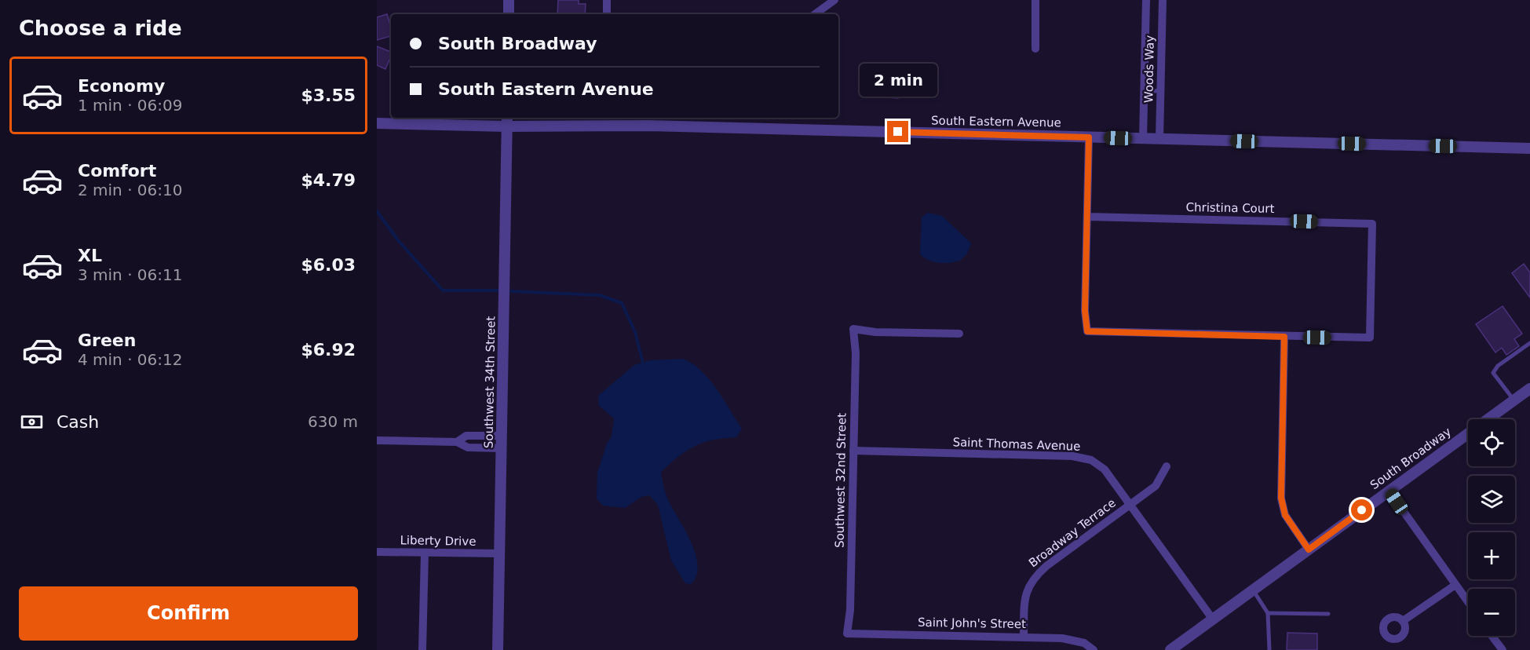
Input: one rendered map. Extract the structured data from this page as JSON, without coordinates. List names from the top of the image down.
{
  "streets": {
    "street": [
      "Woods Way",
      "South Eastern Avenue",
      "Christina Court",
      "Southwest 34th Street",
      "Saint Thomas Avenue",
      "South Broadway",
      "Southwest 32nd Street",
      "Broadway Terrace",
      "Liberty Drive",
      "Saint John's Street"
    ]
  },
  "crossings": [
    ["Woods Way", "South Eastern Avenue"],
    ["South Eastern Avenue", "Southwest 34th Street"],
    ["Southwest 34th Street", "Liberty Drive"],
    ["Saint Thomas Avenue", "South Broadway"],
    ["Saint Thomas Avenue", "Southwest 32nd Street"],
    ["Saint Thomas Avenue", "Broadway Terrace"],
    ["Southwest 32nd Street", "Saint John's Street"],
    ["Broadway Terrace", "Saint John's Street"]
  ],
  "page": {
    "heading": "Choose a ride",
    "banner": ["South Broadway", "South Eastern Avenue"],
    "list": [
      {
        "name": "Economy",
        "note": "1 min · 06:09",
        "value": "$3.55"
      },
      {
        "name": "Comfort",
        "note": "2 min · 06:10",
        "value": "$4.79"
      },
      {
        "name": "XL",
        "note": "3 min · 06:11",
        "value": "$6.03"
      },
      {
        "name": "Green",
        "note": "4 min · 06:12",
        "value": "$6.92"
      }
    ],
    "bubble": "2 min",
    "pay": ["Cash", "630 m"],
    "map_buttons": ["+", "−"],
    "buttons": "Confirm"
  }
}
